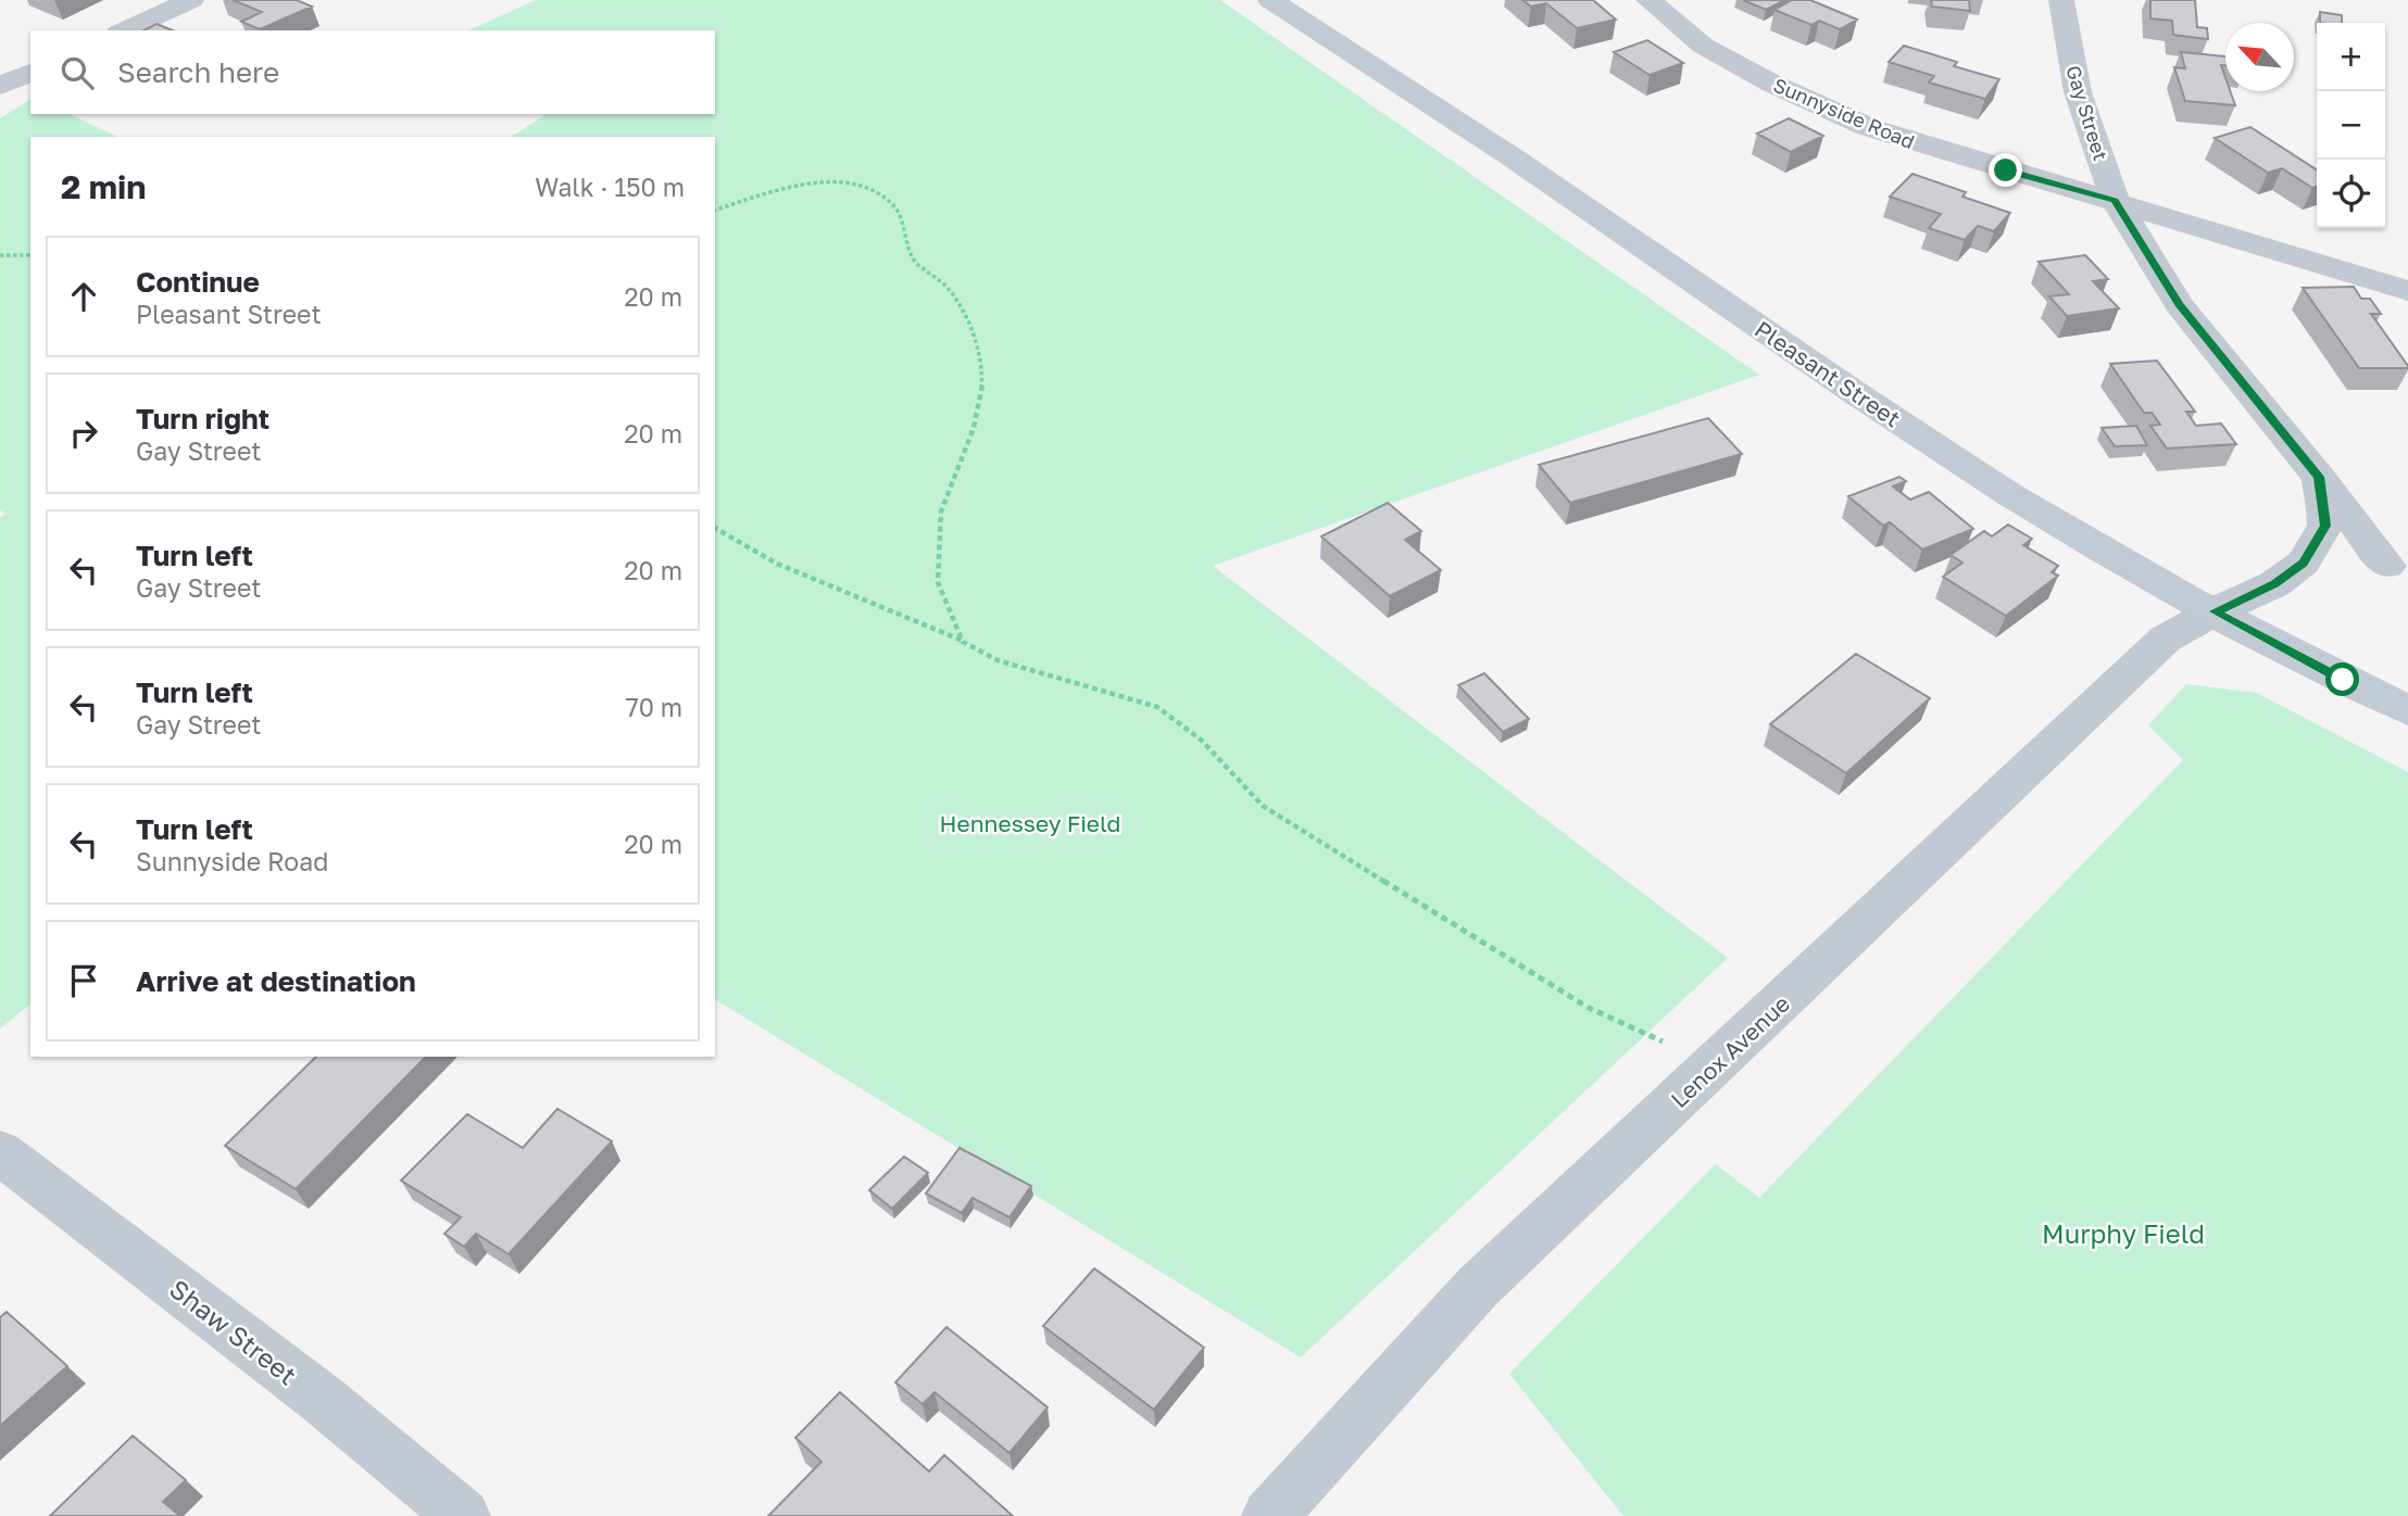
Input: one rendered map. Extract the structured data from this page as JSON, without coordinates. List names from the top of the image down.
{
  "streets": {
    "street": [
      "Sunnyside Road",
      "Gay Street",
      "Pleasant Street",
      "Lenox Avenue",
      "Shaw Street"
    ]
  },
  "crossings": [
    ["Sunnyside Road", "Gay Street"],
    ["Pleasant Street", "Lenox Avenue"]
  ],
  "parks": ["Hennessey Field", "Murphy Field"],
  "north": "top left",
  "page": {
    "map_buttons": ["+", "−"],
    "search": "Search here",
    "heading": ["2 min", "Walk · 150 m"],
    "list": [
      ["Continue", "Pleasant Street", "20 m"],
      ["Turn right", "Gay Street", "20 m"],
      ["Turn left", "Gay Street", "20 m"],
      ["Turn left", "Gay Street", "70 m"],
      ["Turn left", "Sunnyside Road", "20 m"],
      "Arrive at destination"
    ]
  }
}
